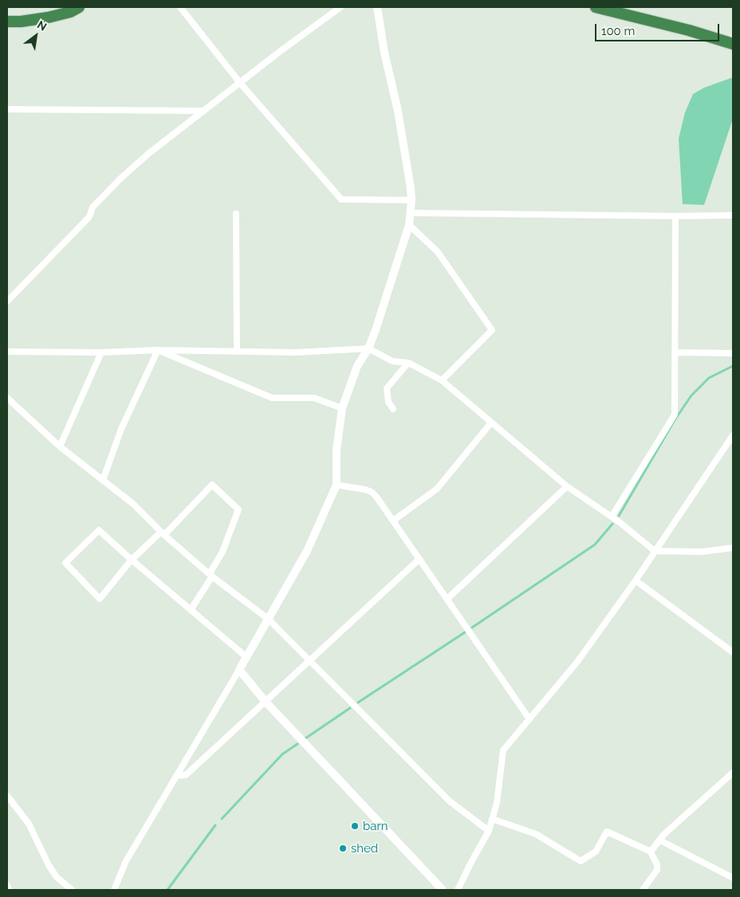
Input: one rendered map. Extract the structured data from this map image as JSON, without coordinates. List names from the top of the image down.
{
  "places": ["barn", "shed"],
  "scale_bar": "100 m",
  "north": "top right"
}
